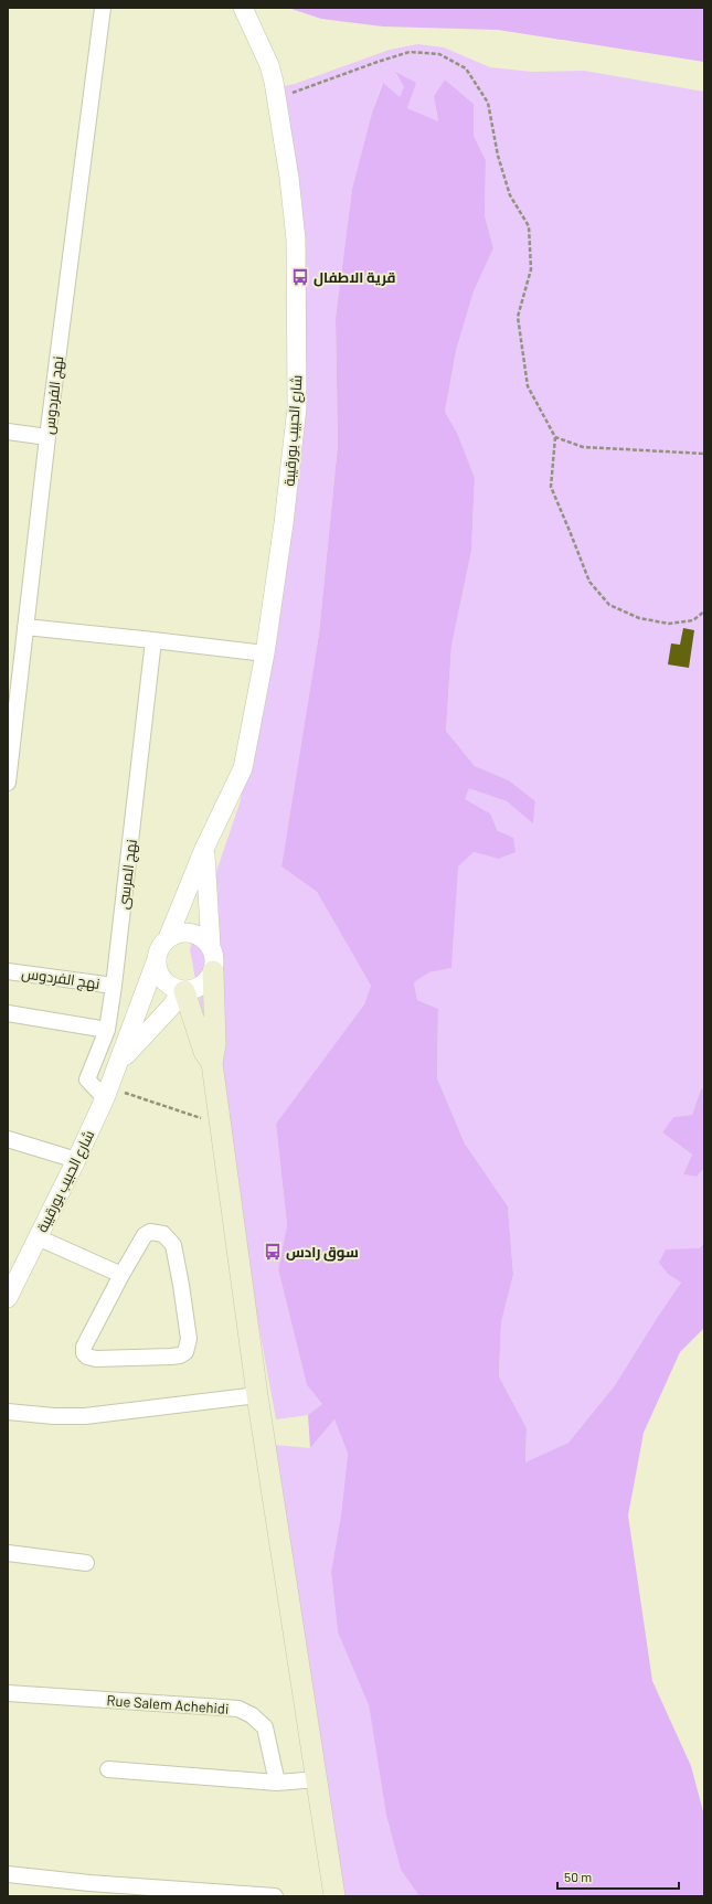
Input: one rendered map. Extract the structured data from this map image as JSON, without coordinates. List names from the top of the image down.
{
  "streets": {
    "street": [
      "نهج الفردوس",
      "شارع الحبيب بورقيبة",
      "نهج المرسى",
      "Rue Salem Achehidi"
    ]
  },
  "crossings": [
    ["نهج الفردوس", "نهج المرسى"],
    ["شارع الحبيب بورقيبة", "نهج المرسى"]
  ],
  "places": {
    "bus stop": ["قرية الاطفال", "سوق رادس"]
  },
  "scale_bar": "50 m"
}
